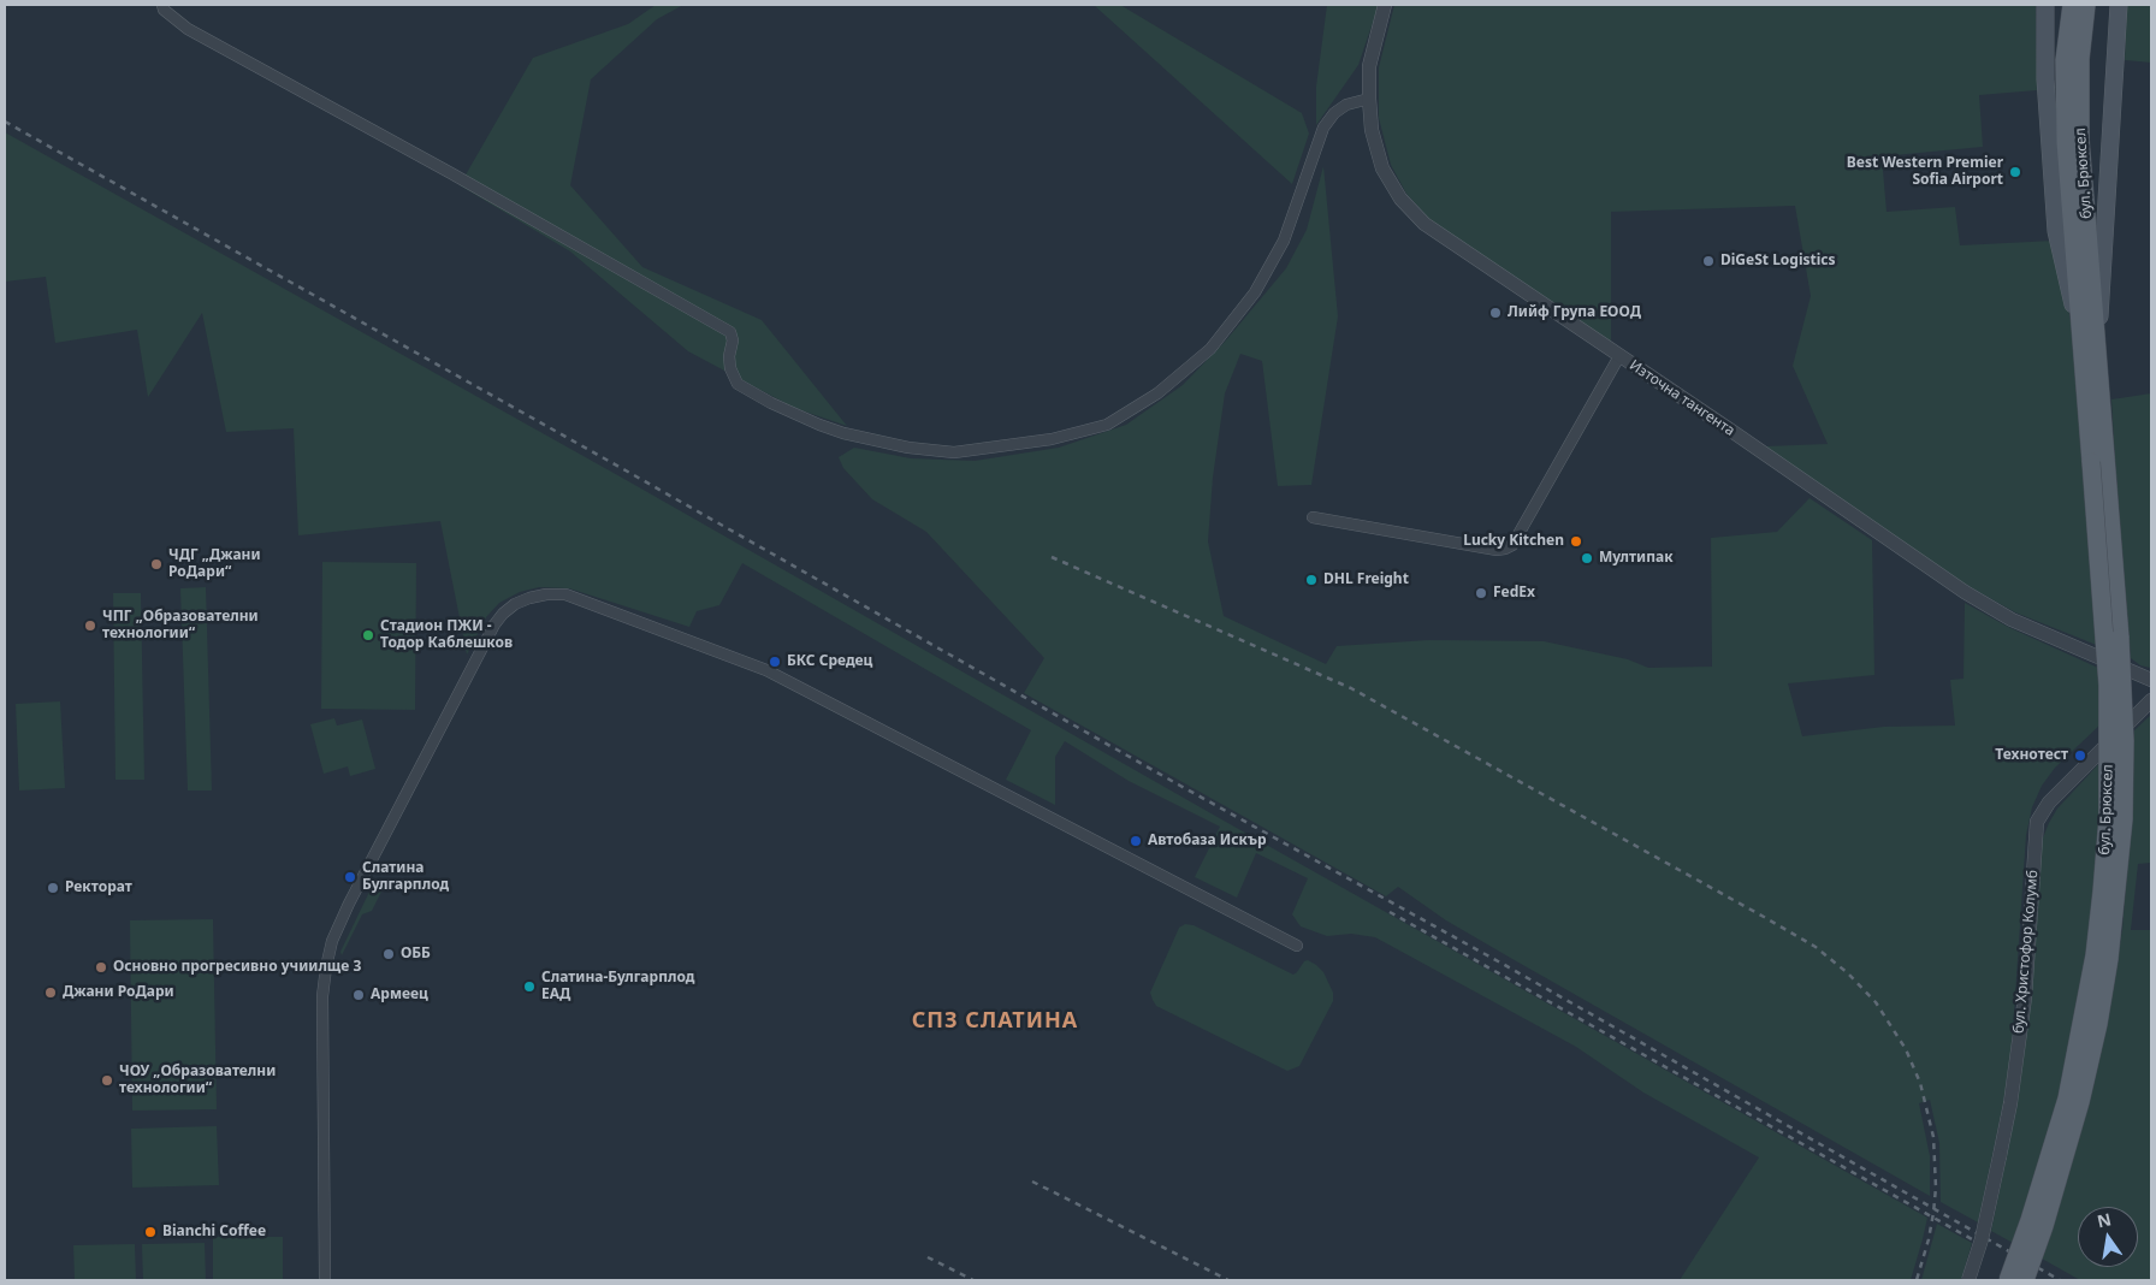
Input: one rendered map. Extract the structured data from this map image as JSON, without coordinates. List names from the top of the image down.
{
  "streets": {
    "main road": ["бул. Брюксел"],
    "street": ["Източна тангента", "бул. Христофор Колумб"]
  },
  "districts": ["СПЗ СЛАТИНА"],
  "places": [
    "Best Western Premier Sofia Airport",
    "DiGeSt Logistics",
    "Лийф Група ЕООД",
    "Lucky Kitchen",
    "Мултипак",
    "ЧДГ „Джани РоДари“",
    "DHL Freight",
    "FedEx",
    "ЧПГ „Образователни технологии“",
    "Стадион ПЖИ - Тодор Каблешков",
    "БКС Средец",
    "Технотест",
    "Автобаза Искър",
    "Слатина Булгарплод",
    "Ректорат",
    "ОББ",
    "Основно прогресивно учиилще 3",
    "Слатина-Булгарплод ЕАД",
    "Джани РоДари",
    "Армеец",
    "ЧОУ „Образователни технологии“",
    "Bianchi Coffee"
  ],
  "north": "top"
}
